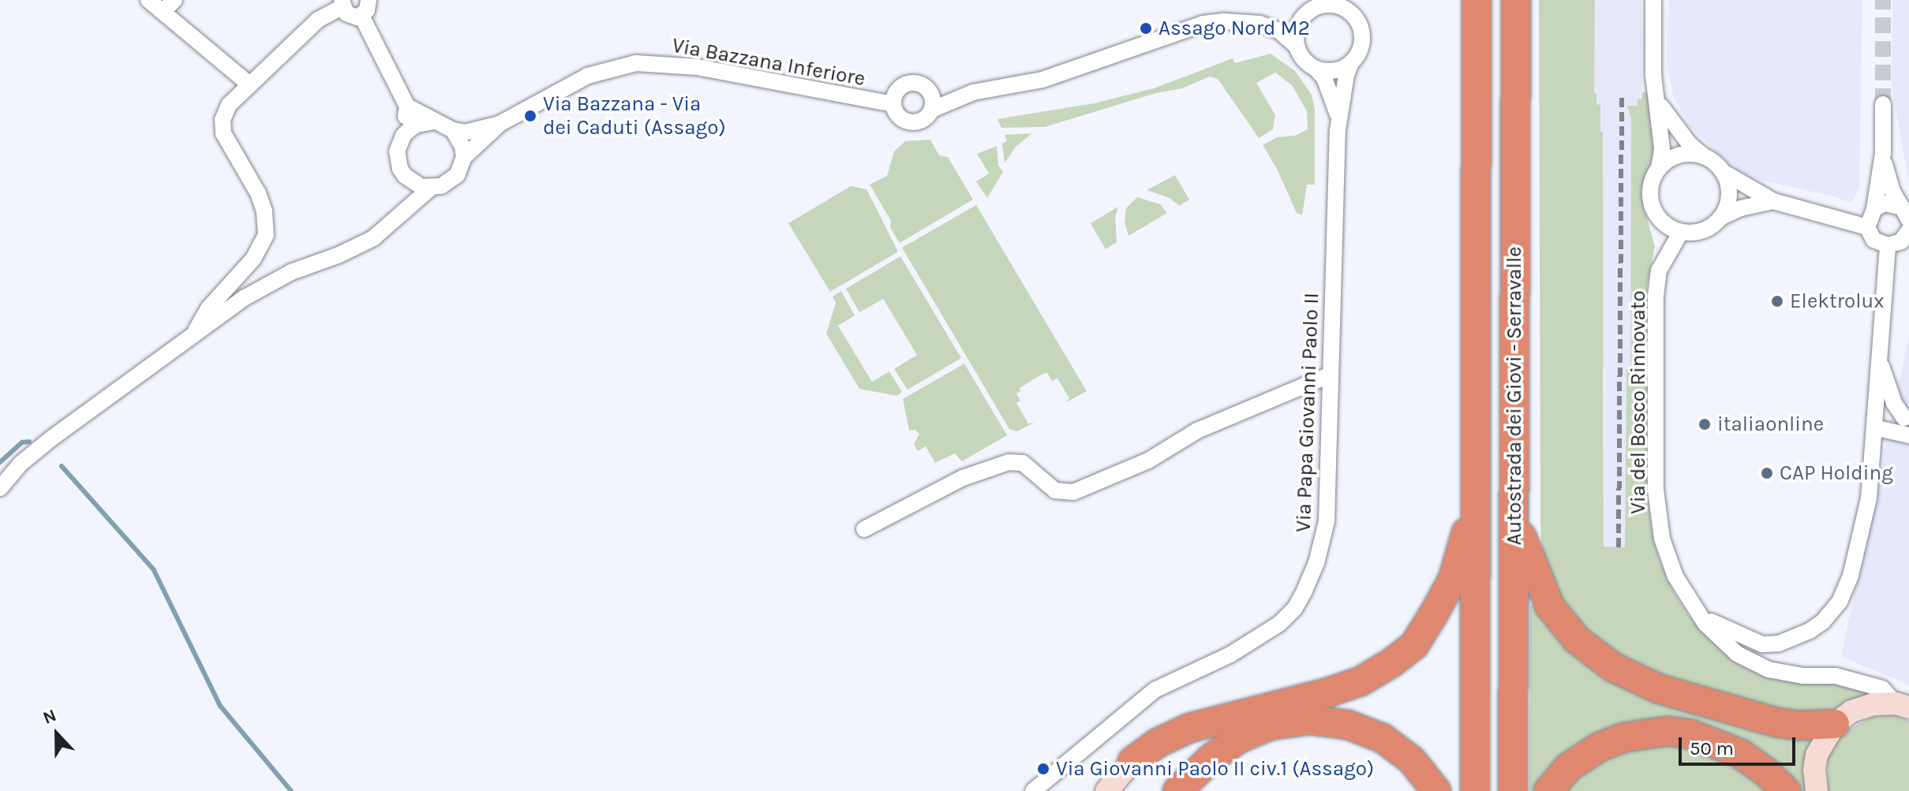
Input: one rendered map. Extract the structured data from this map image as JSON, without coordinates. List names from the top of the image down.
{
  "streets": {
    "highway": ["Autostrada dei Giovi - Serravalle"],
    "street": ["Via Bazzana Inferiore", "Via del Bosco Rinnovato", "Via Papa Giovanni Paolo II"]
  },
  "places": [
    "Assago Nord M2",
    "Via Bazzana - Via dei Caduti (Assago)",
    "Elektrolux",
    "italiaonline",
    "CAP Holding",
    "Via Giovanni Paolo II civ.1 (Assago)"
  ],
  "scale_bar": "50 m",
  "north": "top"
}
